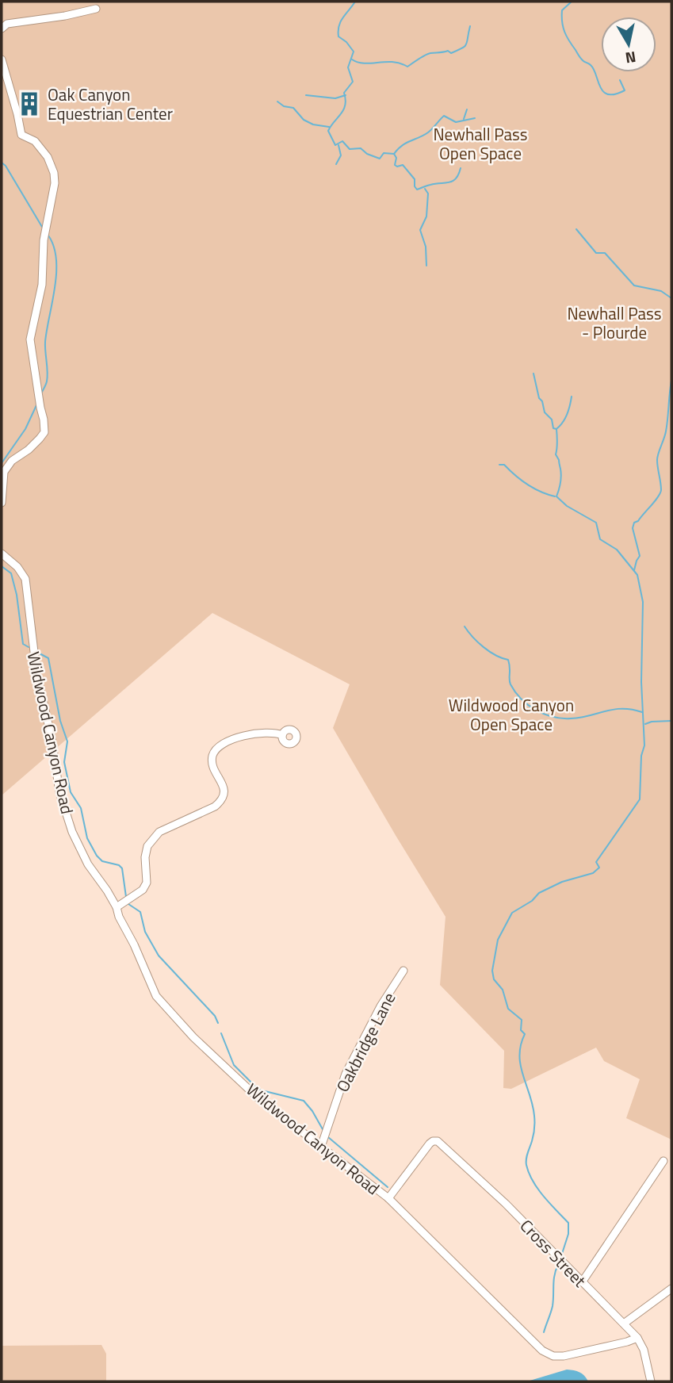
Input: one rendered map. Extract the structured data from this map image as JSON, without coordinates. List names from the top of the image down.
{
  "streets": {
    "street": ["Wildwood Canyon Road", "Oakbridge Lane", "Cross Street"]
  },
  "crossings": [
    ["Wildwood Canyon Road", "Oakbridge Lane"],
    ["Wildwood Canyon Road", "Cross Street"]
  ],
  "parks": ["Newhall Pass Open Space", "Newhall Pass - Plourde", "Wildwood Canyon Open Space"],
  "places": {
    "building": ["Oak Canyon Equestrian Center"]
  },
  "north": "bottom"
}
